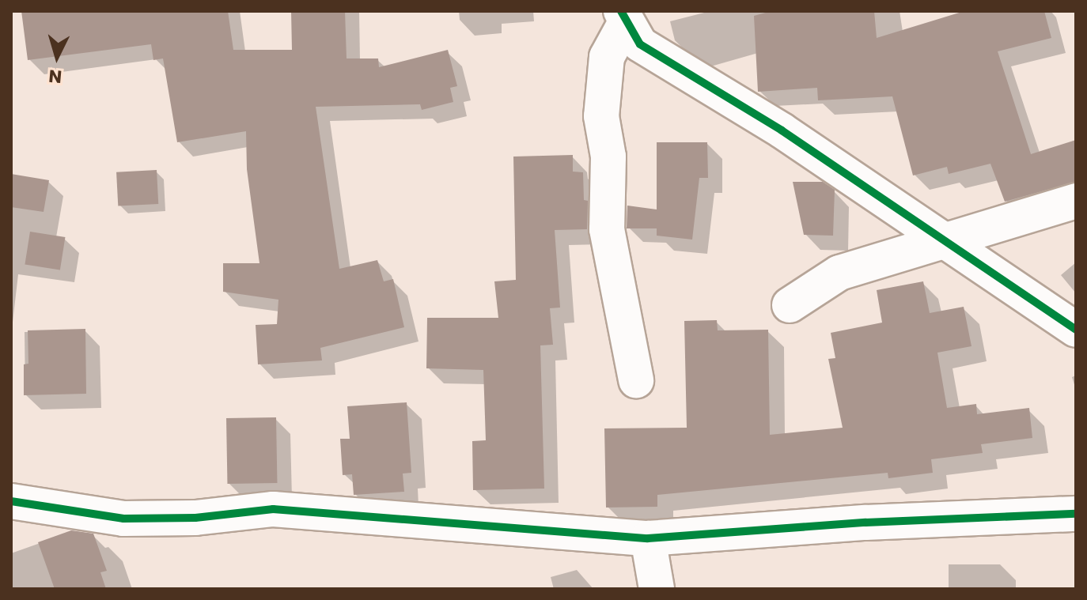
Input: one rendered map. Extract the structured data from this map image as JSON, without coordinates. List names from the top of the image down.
{
  "north": "bottom"
}
